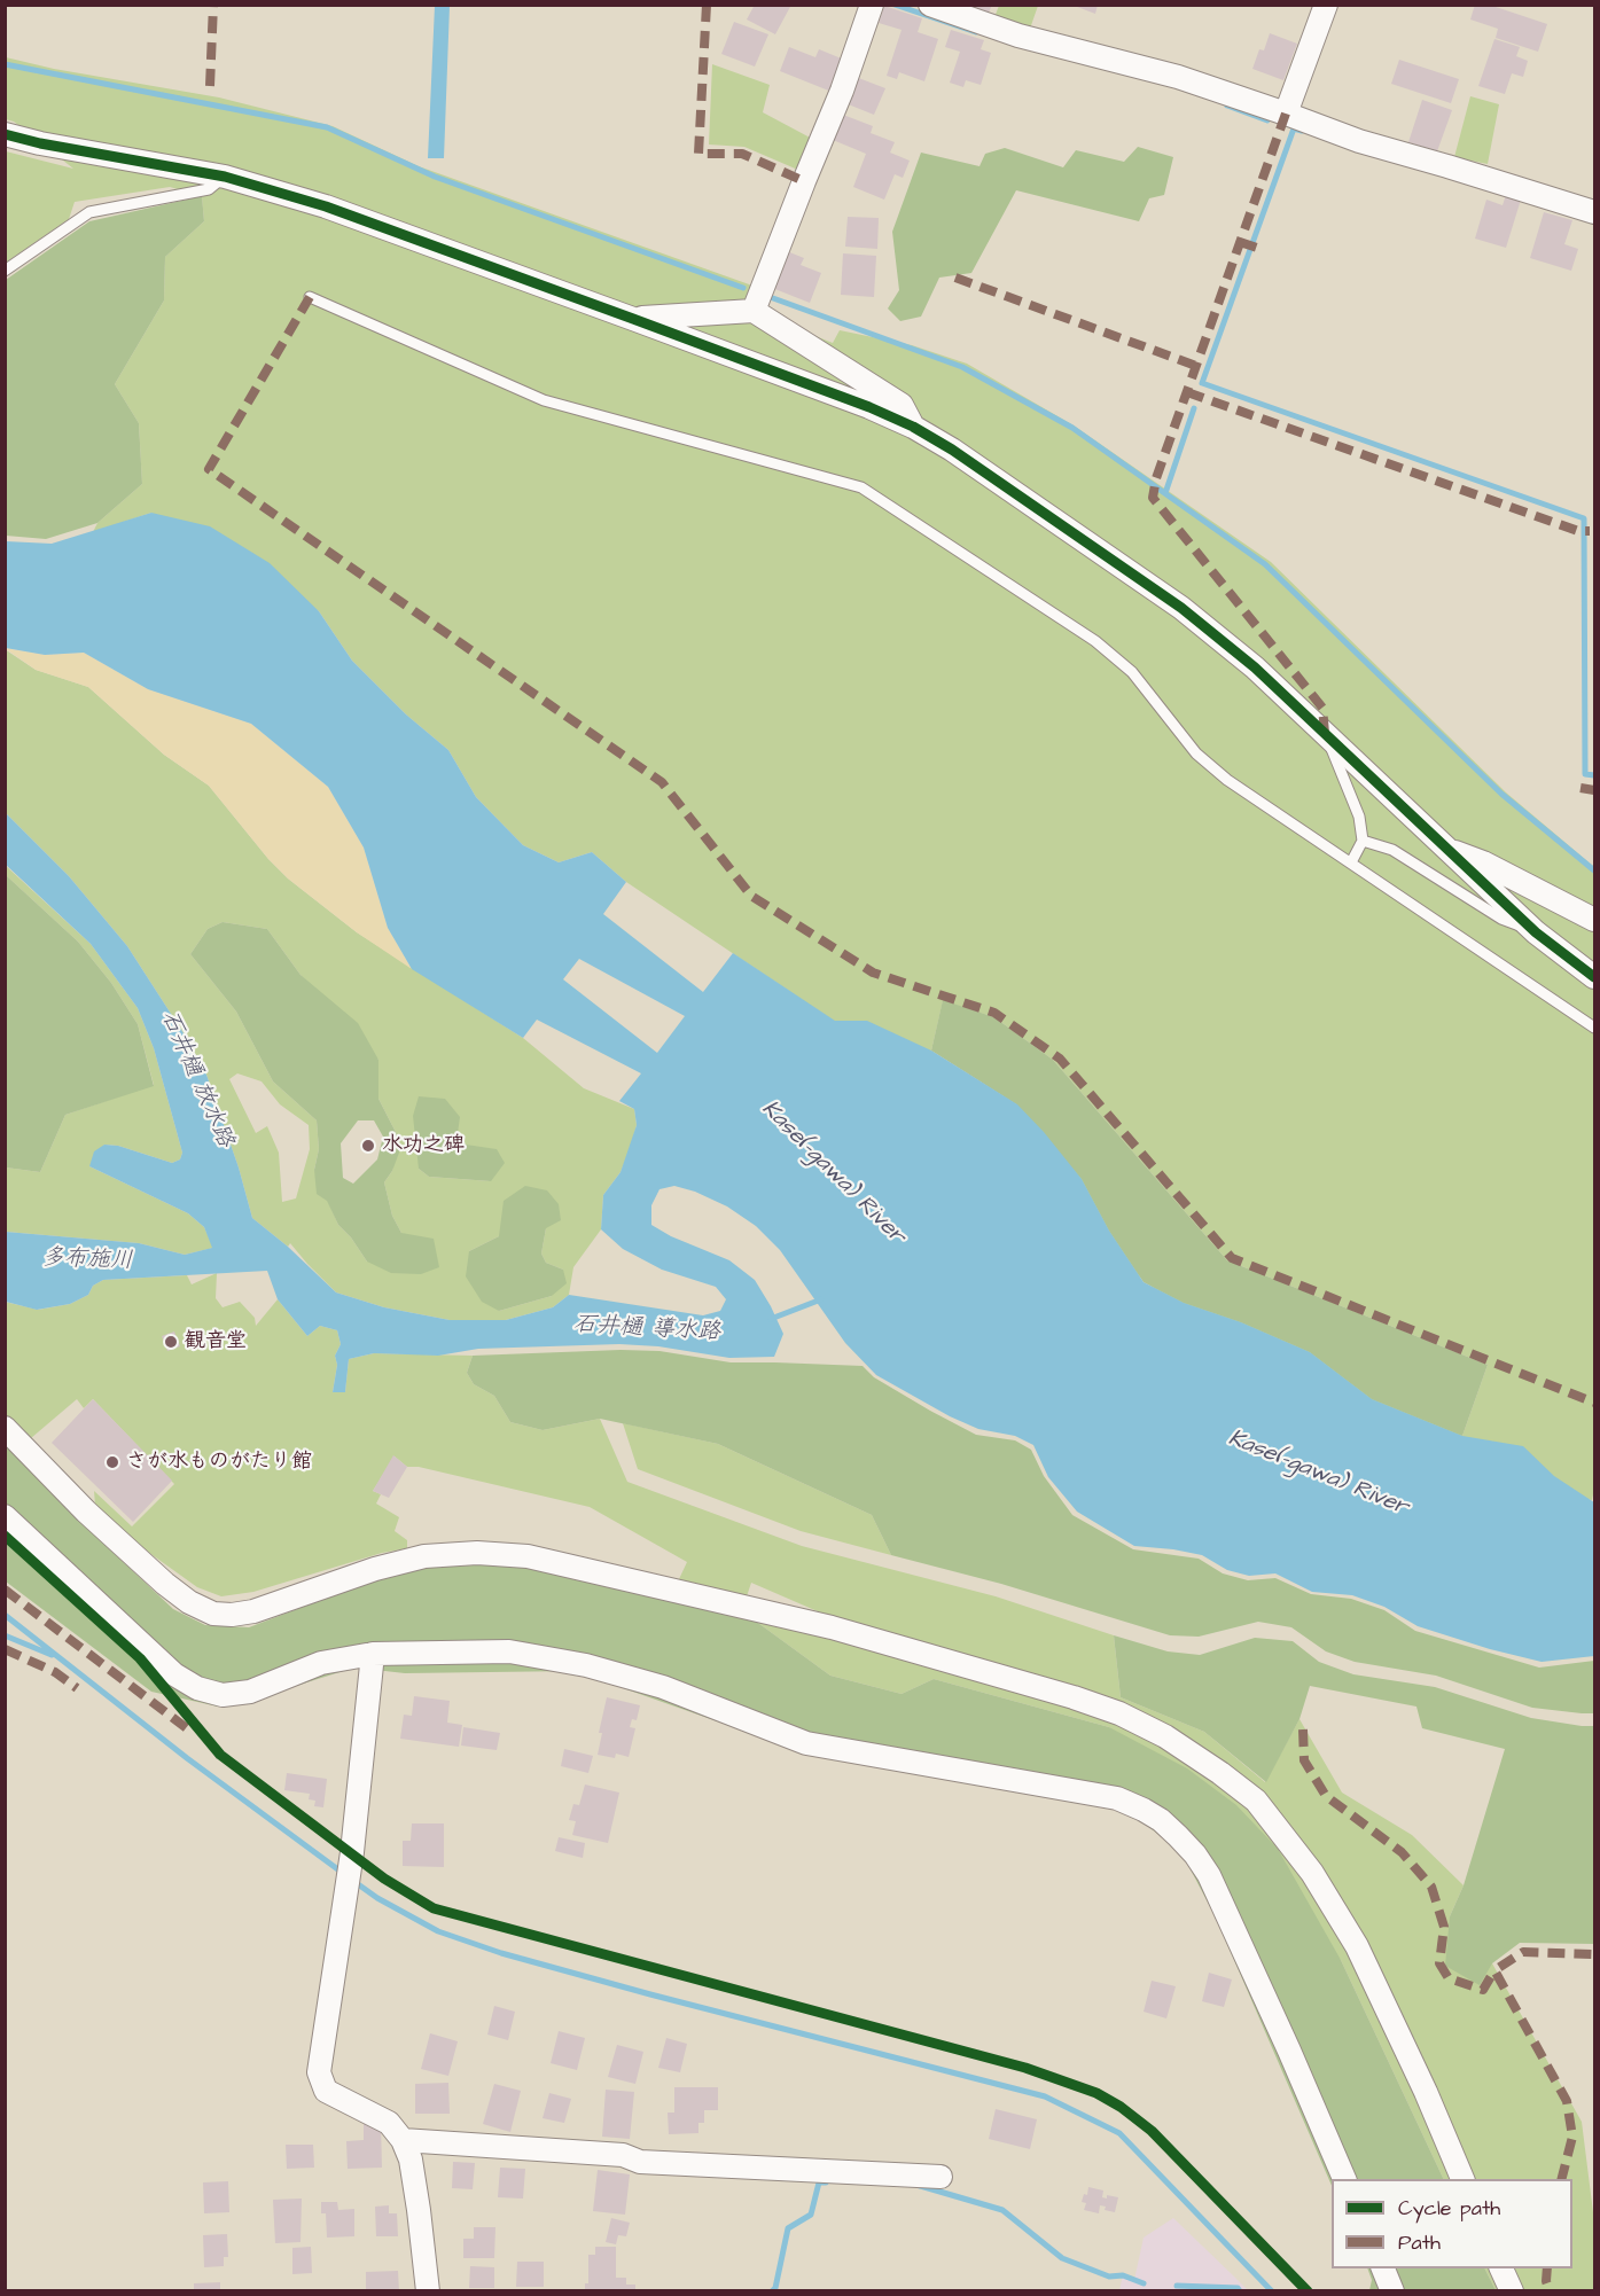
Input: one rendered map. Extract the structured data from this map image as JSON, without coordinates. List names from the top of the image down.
{
  "water": [
    "石井樋 放水路",
    "Kase(-gawa) River",
    "多布施川",
    "石井樋 導水路"
  ],
  "places": ["水功之碑", "観音堂", "さが水ものがたり館"],
  "legend": ["Cycle path", "Path"]
}
